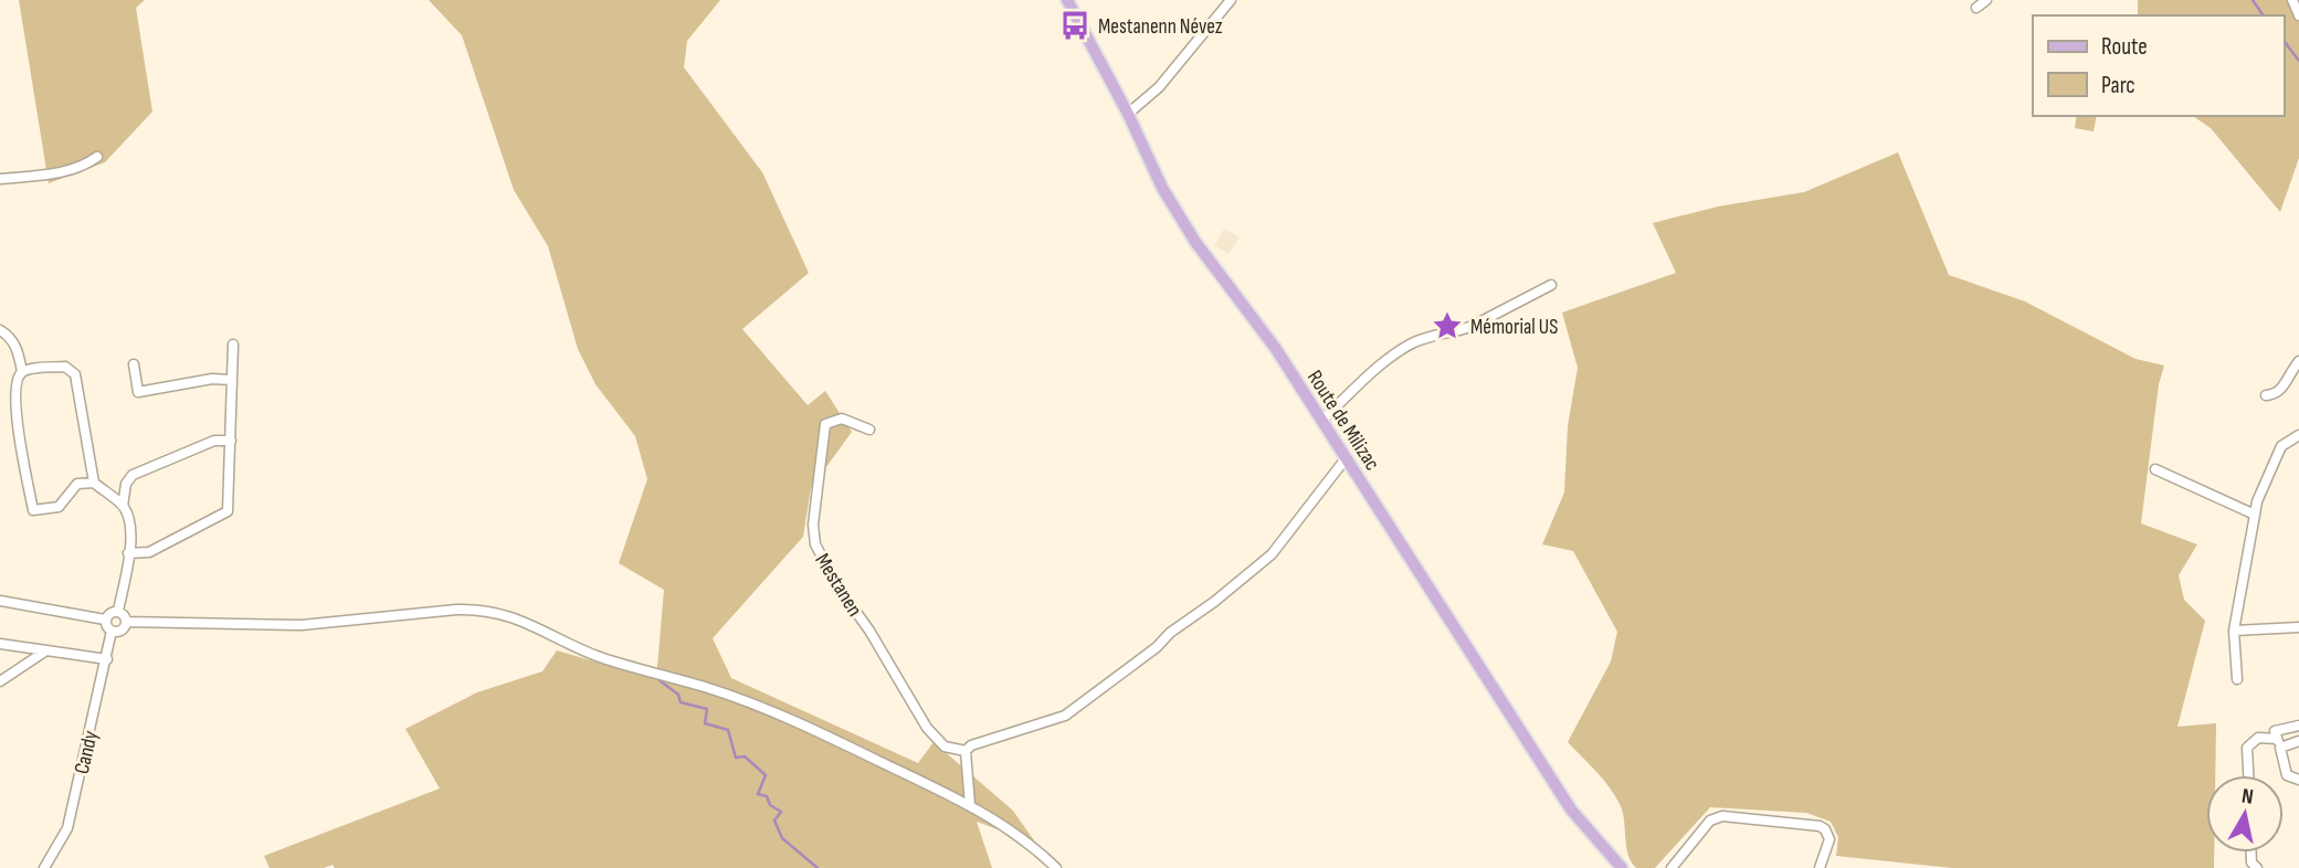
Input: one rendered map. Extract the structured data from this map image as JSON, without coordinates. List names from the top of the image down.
{
  "streets": {
    "main road": ["Route de Milizac"],
    "street": ["Mestanen", "Candy"]
  },
  "places": {
    "bus stop": ["Mestanenn Névez"],
    "place": ["Mémorial US"]
  },
  "legend": ["Route", "Parc"],
  "north": "top"
}
